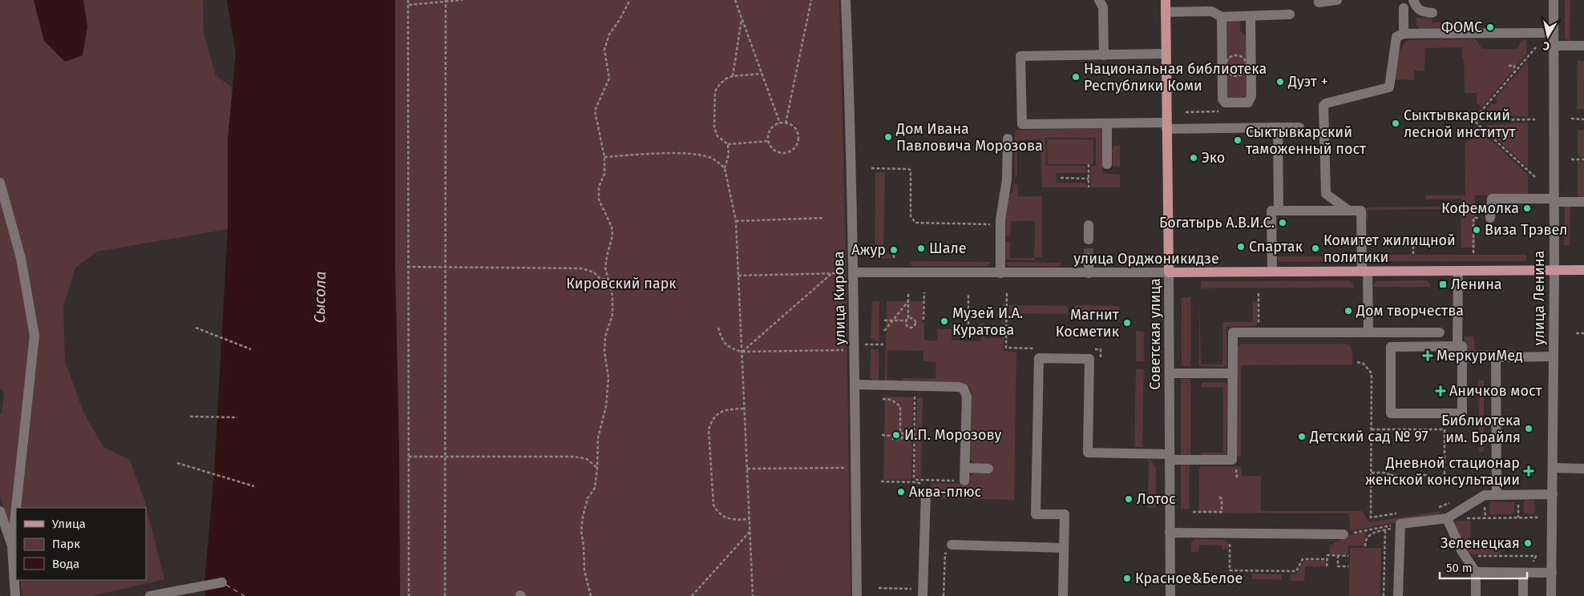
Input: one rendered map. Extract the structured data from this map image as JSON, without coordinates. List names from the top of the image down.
{
  "streets": {
    "main road": ["улица Орджоникидзе", "Советская улица"],
    "street": ["улица Кирова", "улица Ленина"]
  },
  "crossings": [
    ["улица Орджоникидзе", "улица Кирова"],
    ["улица Орджоникидзе", "улица Ленина"],
    ["улица Орджоникидзе", "Советская улица"]
  ],
  "water": ["Сысола"],
  "parks": ["Кировский парк"],
  "places": {
    "other": [
      "ФОМС",
      "Национальная библиотека Республики Коми",
      "Дуэт +",
      "Сыктывкарский лесной институт",
      "Дом Ивана Павловича Морозова",
      "Сыктывкарский таможенный пост",
      "Эко",
      "Кофемолка",
      "Богатырь А.В.И.С.",
      "Виза Трэвел",
      "Спартак",
      "Шале",
      "Комитет жилищной политики",
      "Ажур",
      "Дом творчества",
      "Музей И.А. Куратова",
      "Магнит Косметик",
      "Библиотека им. Брайля",
      "И.П. Морозову",
      "Детский сад № 97",
      "Аква-плюс",
      "Лотос",
      "Зеленецкая",
      "Красное&Белое"
    ],
    "transit": ["Ленина"],
    "health": ["МеркуриМед", "Аничков мост", "Дневной стационар женской консультации"]
  },
  "legend": ["Улица", "Парк", "Вода"],
  "scale_bar": "50 m",
  "north": "bottom"
}
